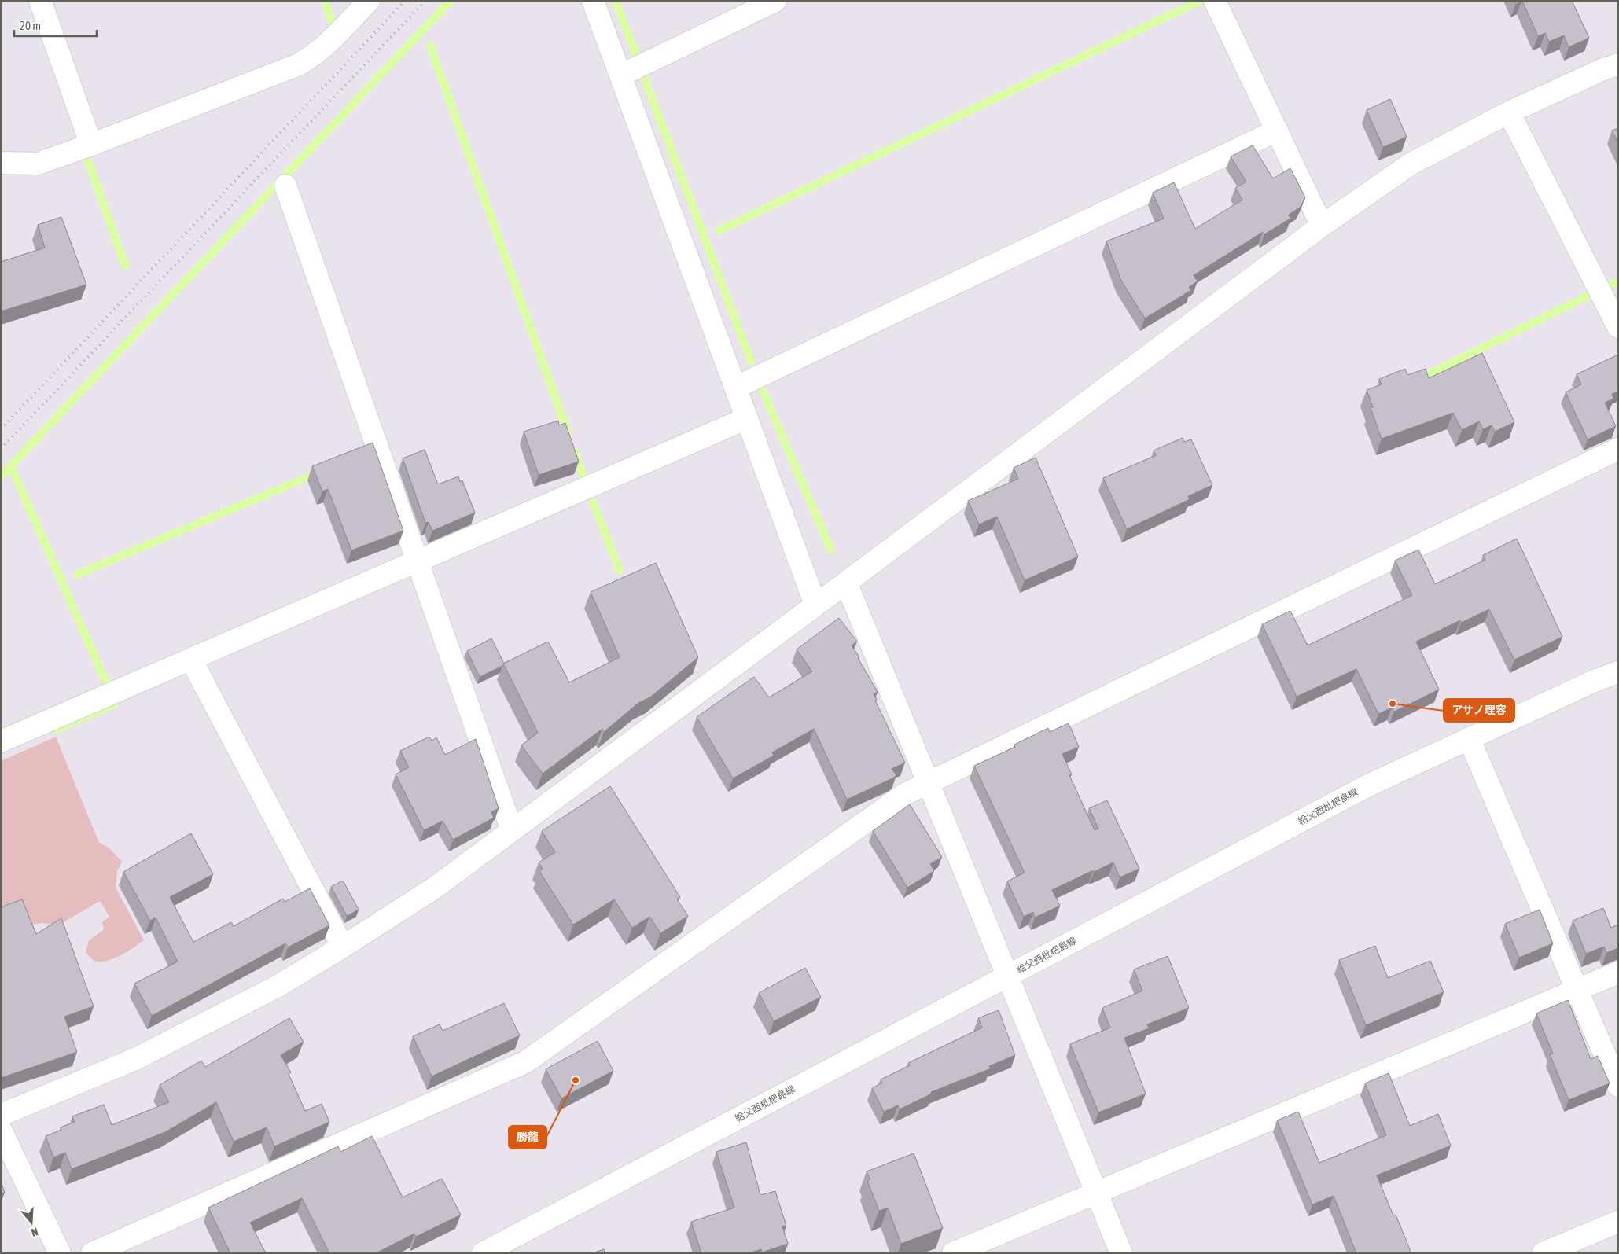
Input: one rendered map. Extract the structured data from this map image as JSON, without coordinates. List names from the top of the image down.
{
  "streets": {
    "street": ["給父西枇杷島線"]
  },
  "places": ["アサノ理容", "勝龍"],
  "scale_bar": "20 m",
  "north": "bottom"
}
